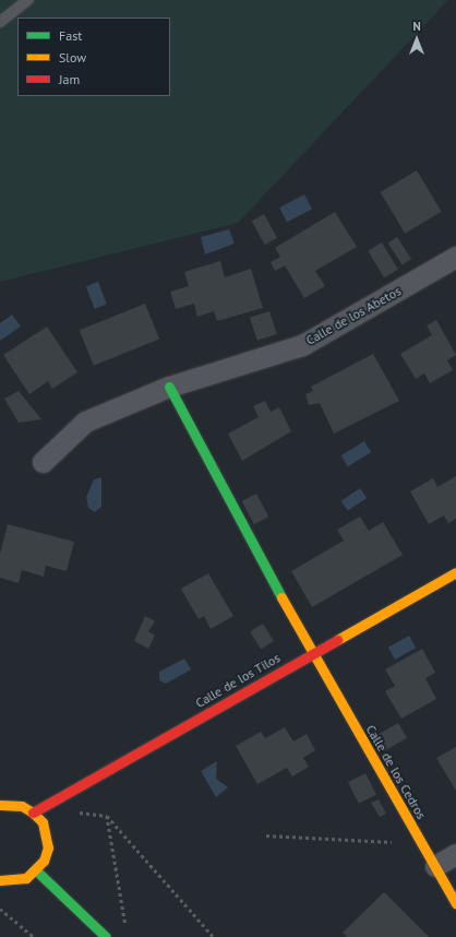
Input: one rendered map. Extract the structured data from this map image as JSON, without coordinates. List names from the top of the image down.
{
  "streets": {
    "street": ["Calle de los Abetos", "Calle de los Tilos", "Calle de los Cedros"]
  },
  "crossings": [
    ["Calle de los Tilos", "Calle de los Cedros"]
  ],
  "legend": ["Fast", "Slow", "Jam"],
  "north": "top"
}
